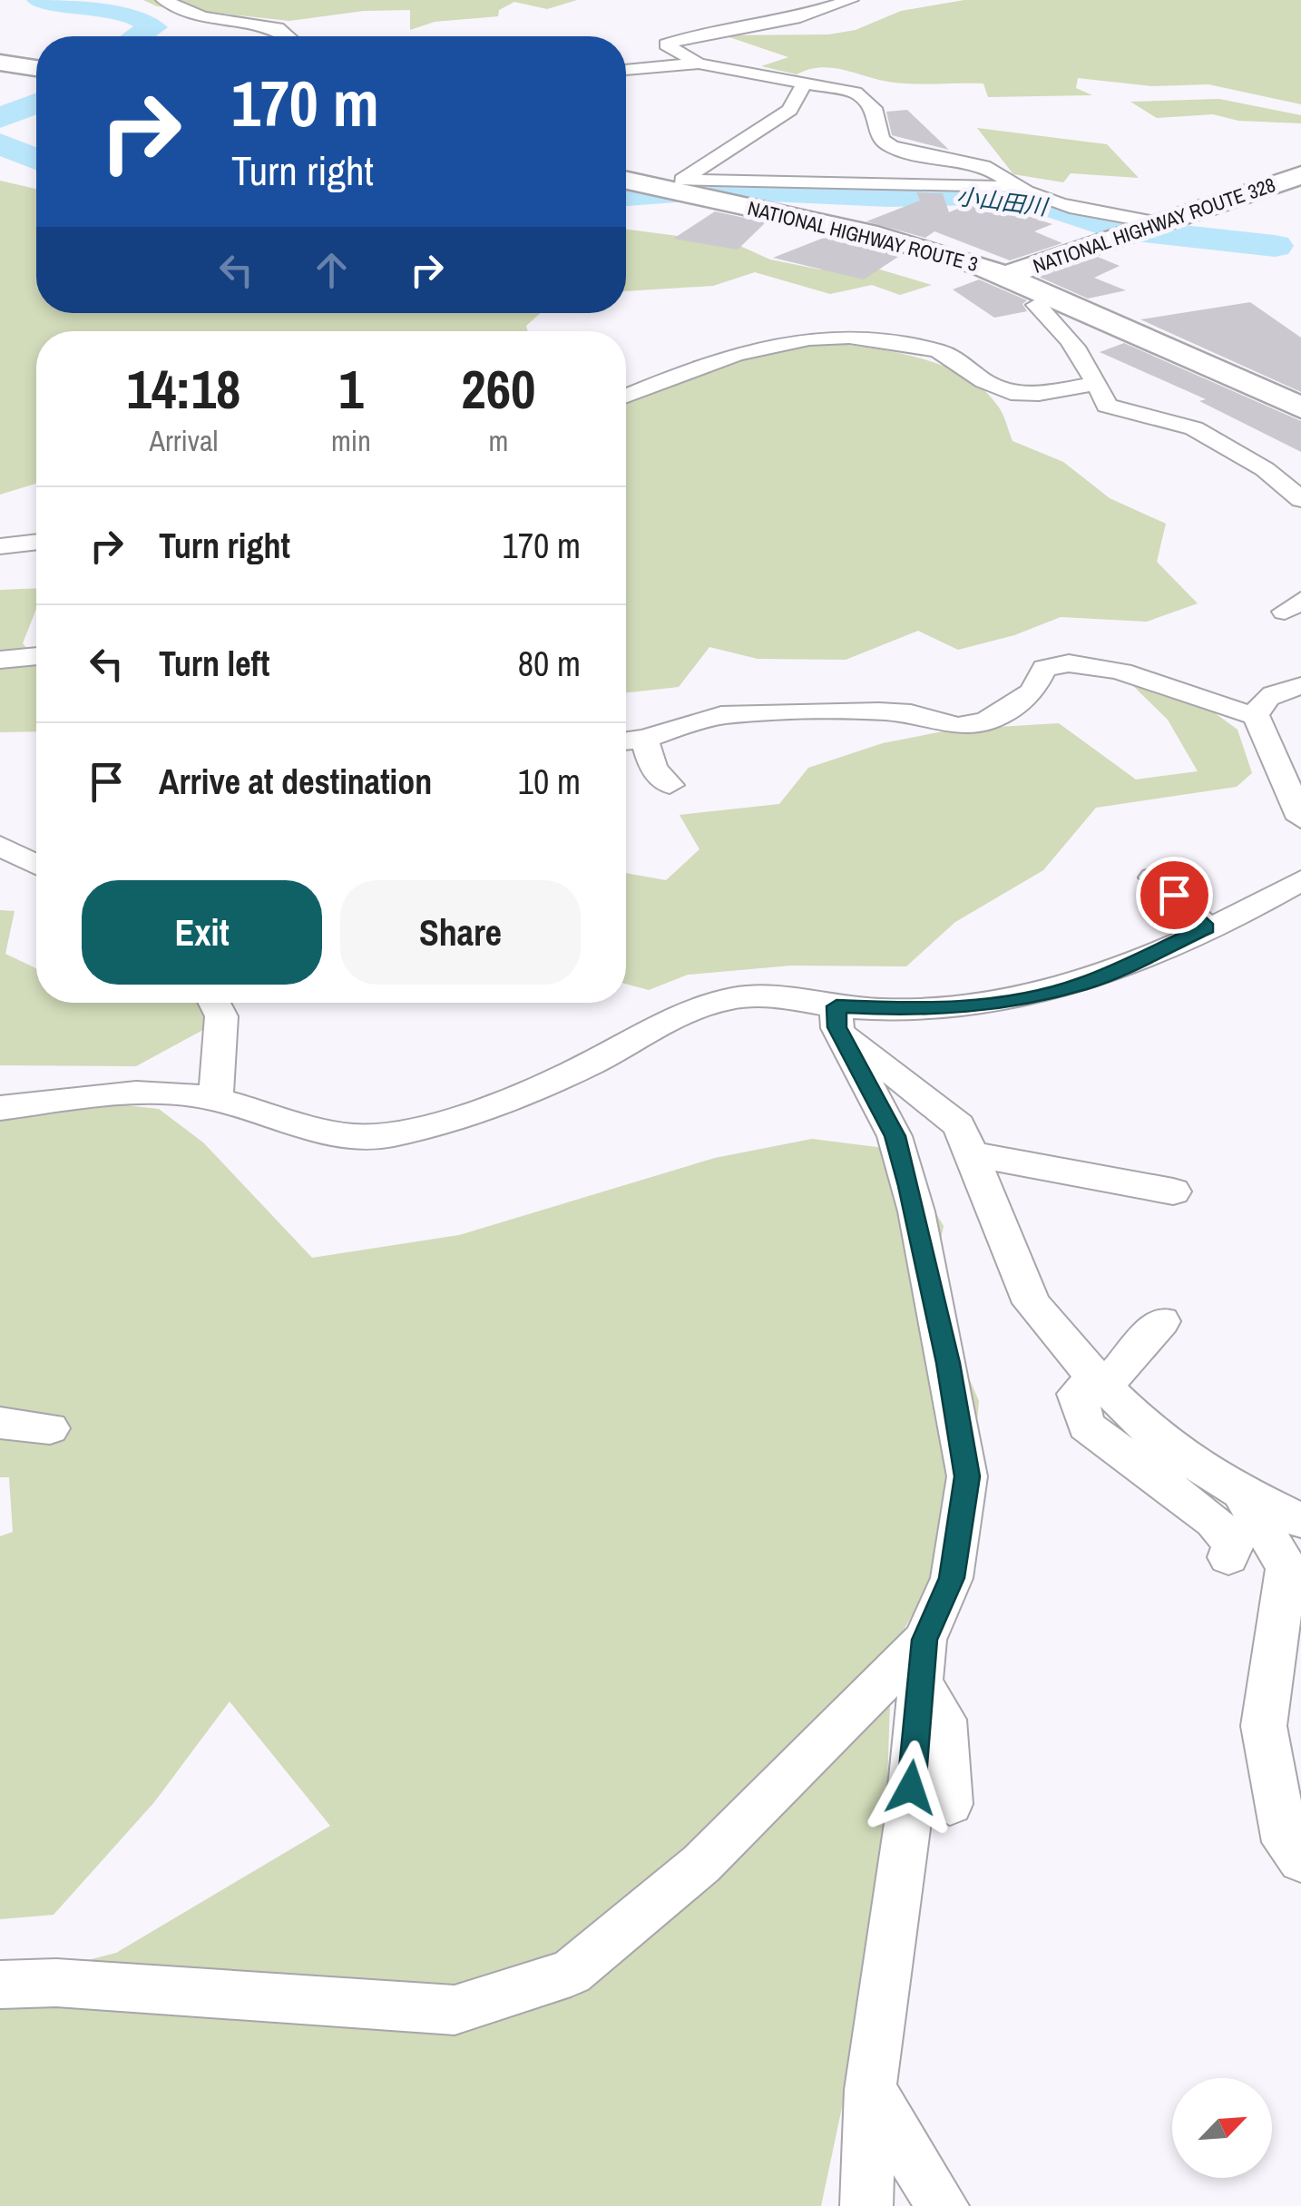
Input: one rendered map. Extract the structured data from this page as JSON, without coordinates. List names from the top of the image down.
{
  "streets": {
    "highway": ["NATIONAL HIGHWAY ROUTE 328", "NATIONAL HIGHWAY ROUTE 3"]
  },
  "crossings": [
    ["NATIONAL HIGHWAY ROUTE 328", "NATIONAL HIGHWAY ROUTE 3"]
  ],
  "water": ["小山田川"],
  "north": "top right",
  "page": {
    "turn": ["170 m", "Turn right"],
    "eta": [
      "14:18",
      "Arrival",
      "1",
      "min",
      "260",
      "m"
    ],
    "list": [
      {
        "name": "Turn right",
        "value": "170 m"
      },
      {
        "name": "Turn left",
        "value": "80 m"
      },
      {
        "name": "Arrive at destination",
        "value": "10 m"
      }
    ],
    "buttons": ["Exit", "Share"]
  }
}
